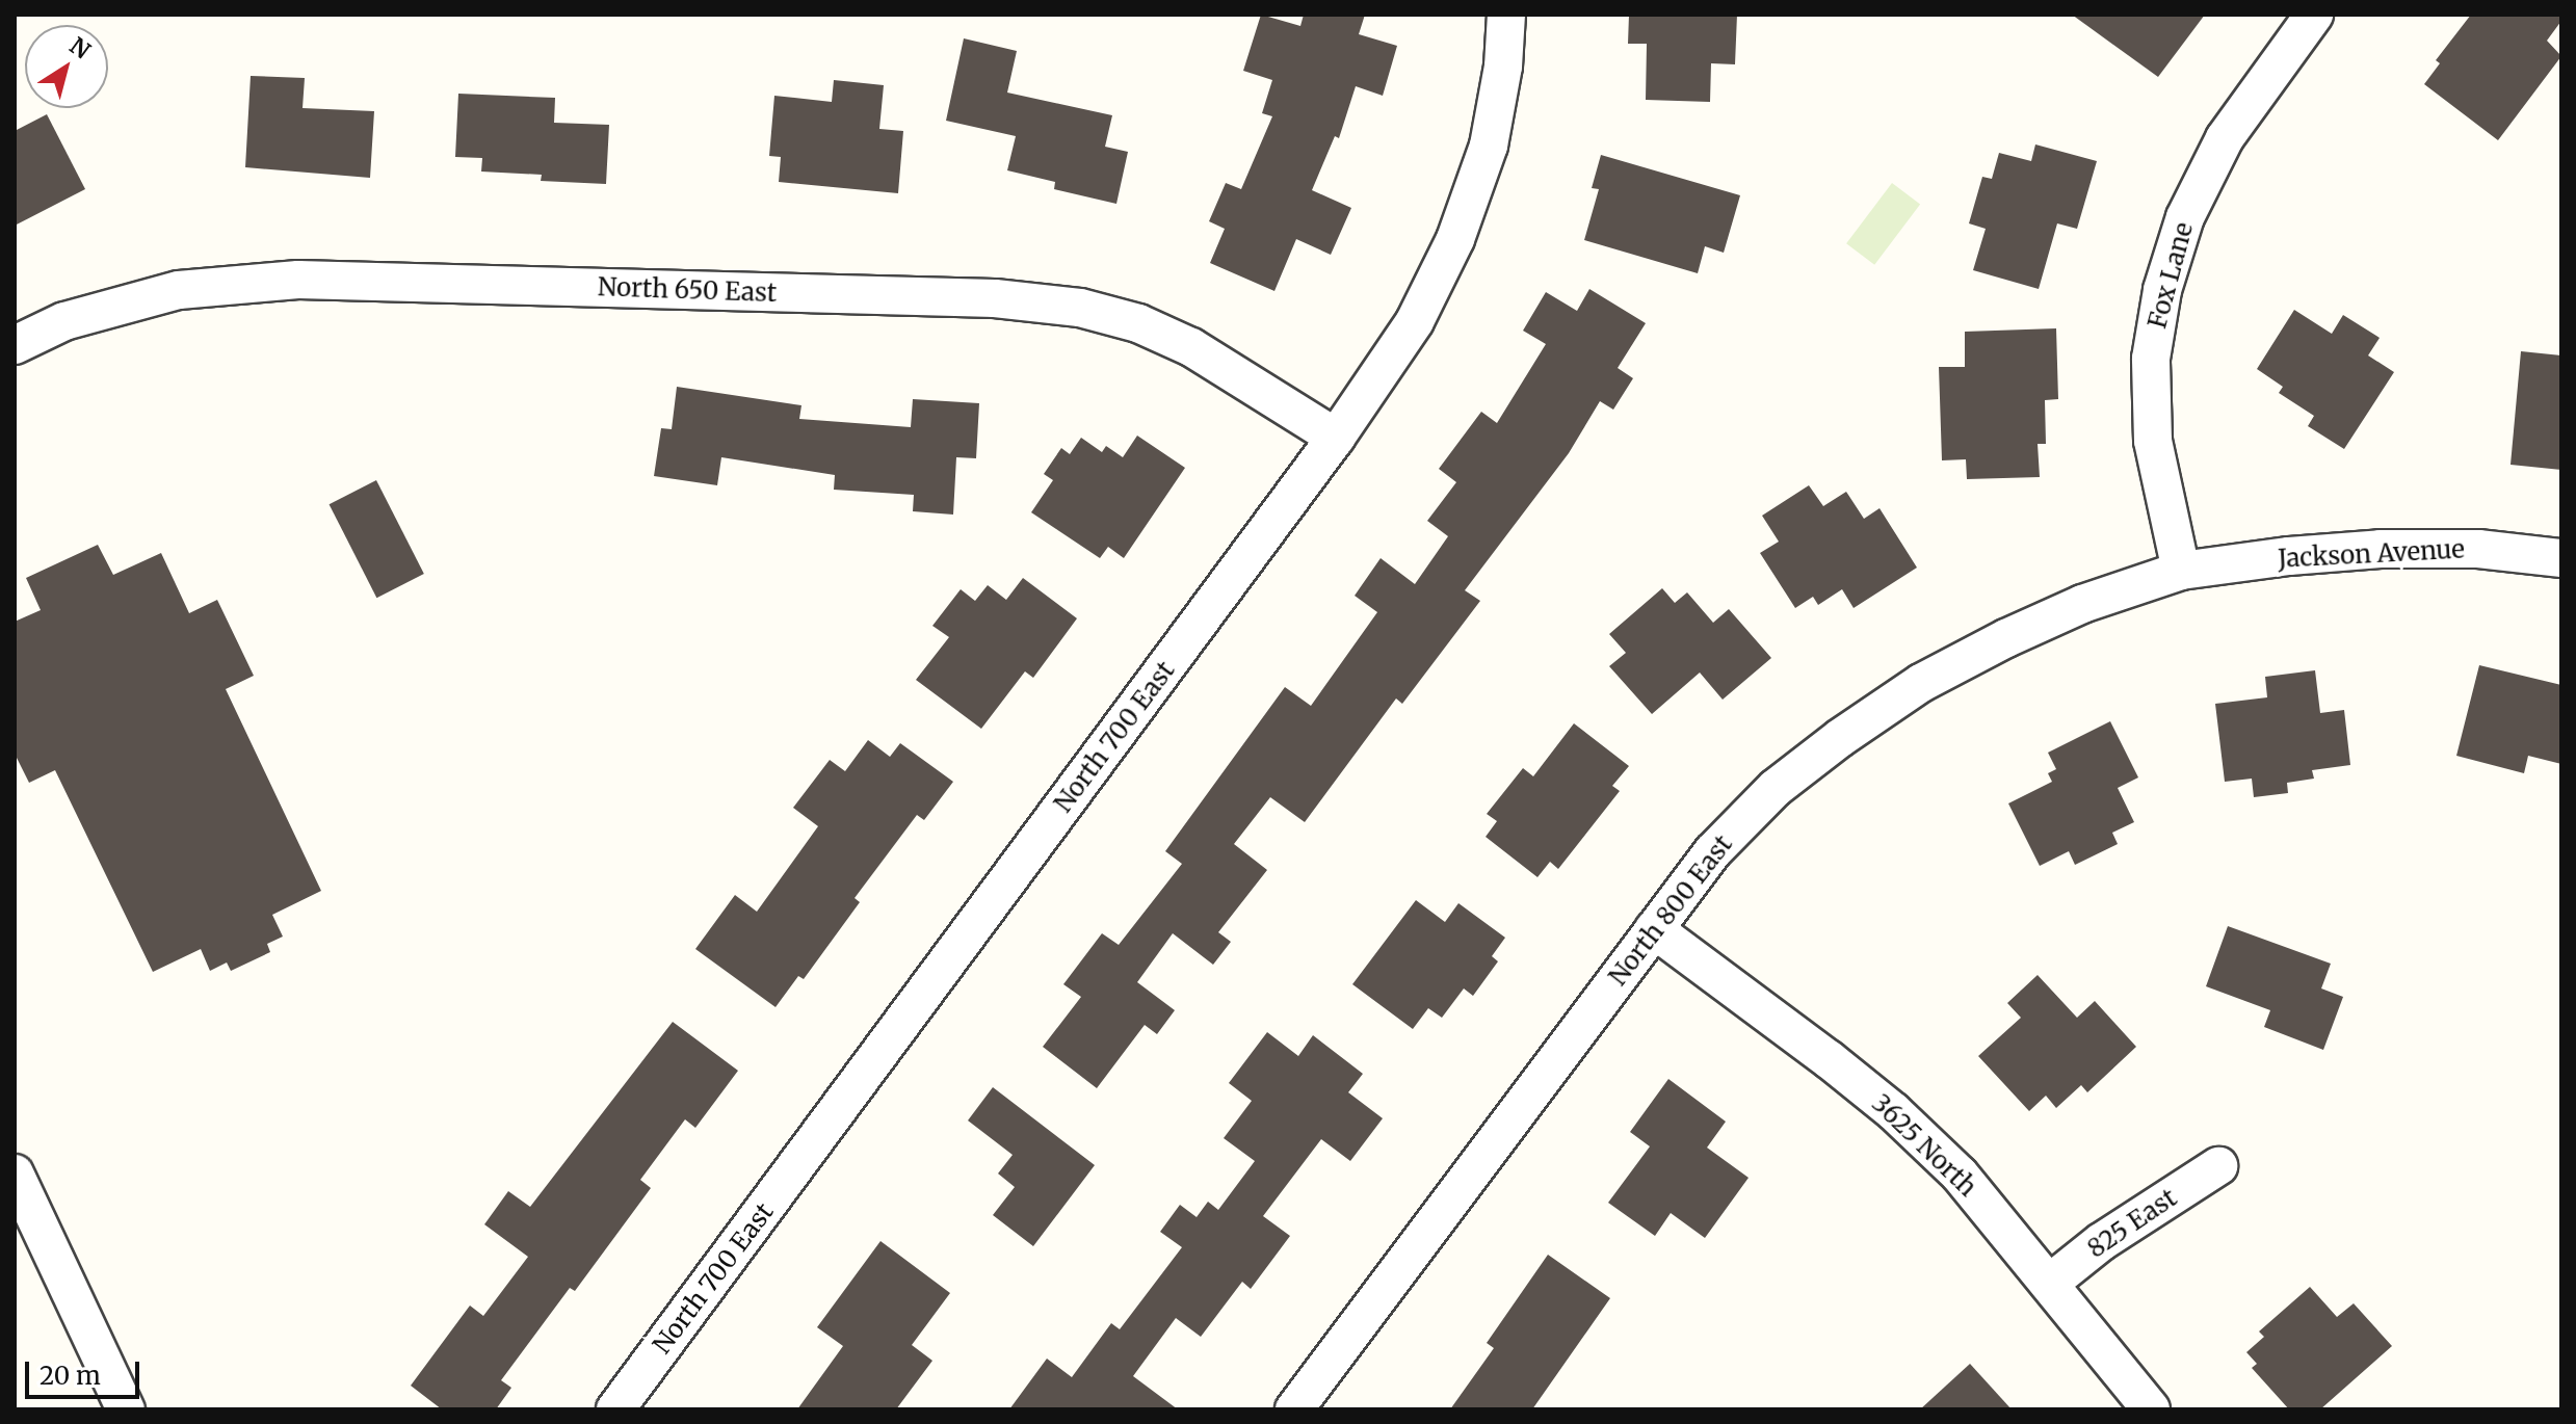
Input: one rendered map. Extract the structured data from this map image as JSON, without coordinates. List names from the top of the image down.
{
  "streets": {
    "street": [
      "Fox Lane",
      "North 650 East",
      "Jackson Avenue",
      "North 700 East",
      "North 800 East",
      "3625 North",
      "825 East"
    ]
  },
  "crossings": [
    ["Fox Lane", "Jackson Avenue"],
    ["Fox Lane", "North 800 East"],
    ["North 650 East", "North 700 East"],
    ["Jackson Avenue", "North 800 East"],
    ["North 800 East", "3625 North"],
    ["3625 North", "825 East"]
  ],
  "scale_bar": "20 m",
  "north": "top right"
}
